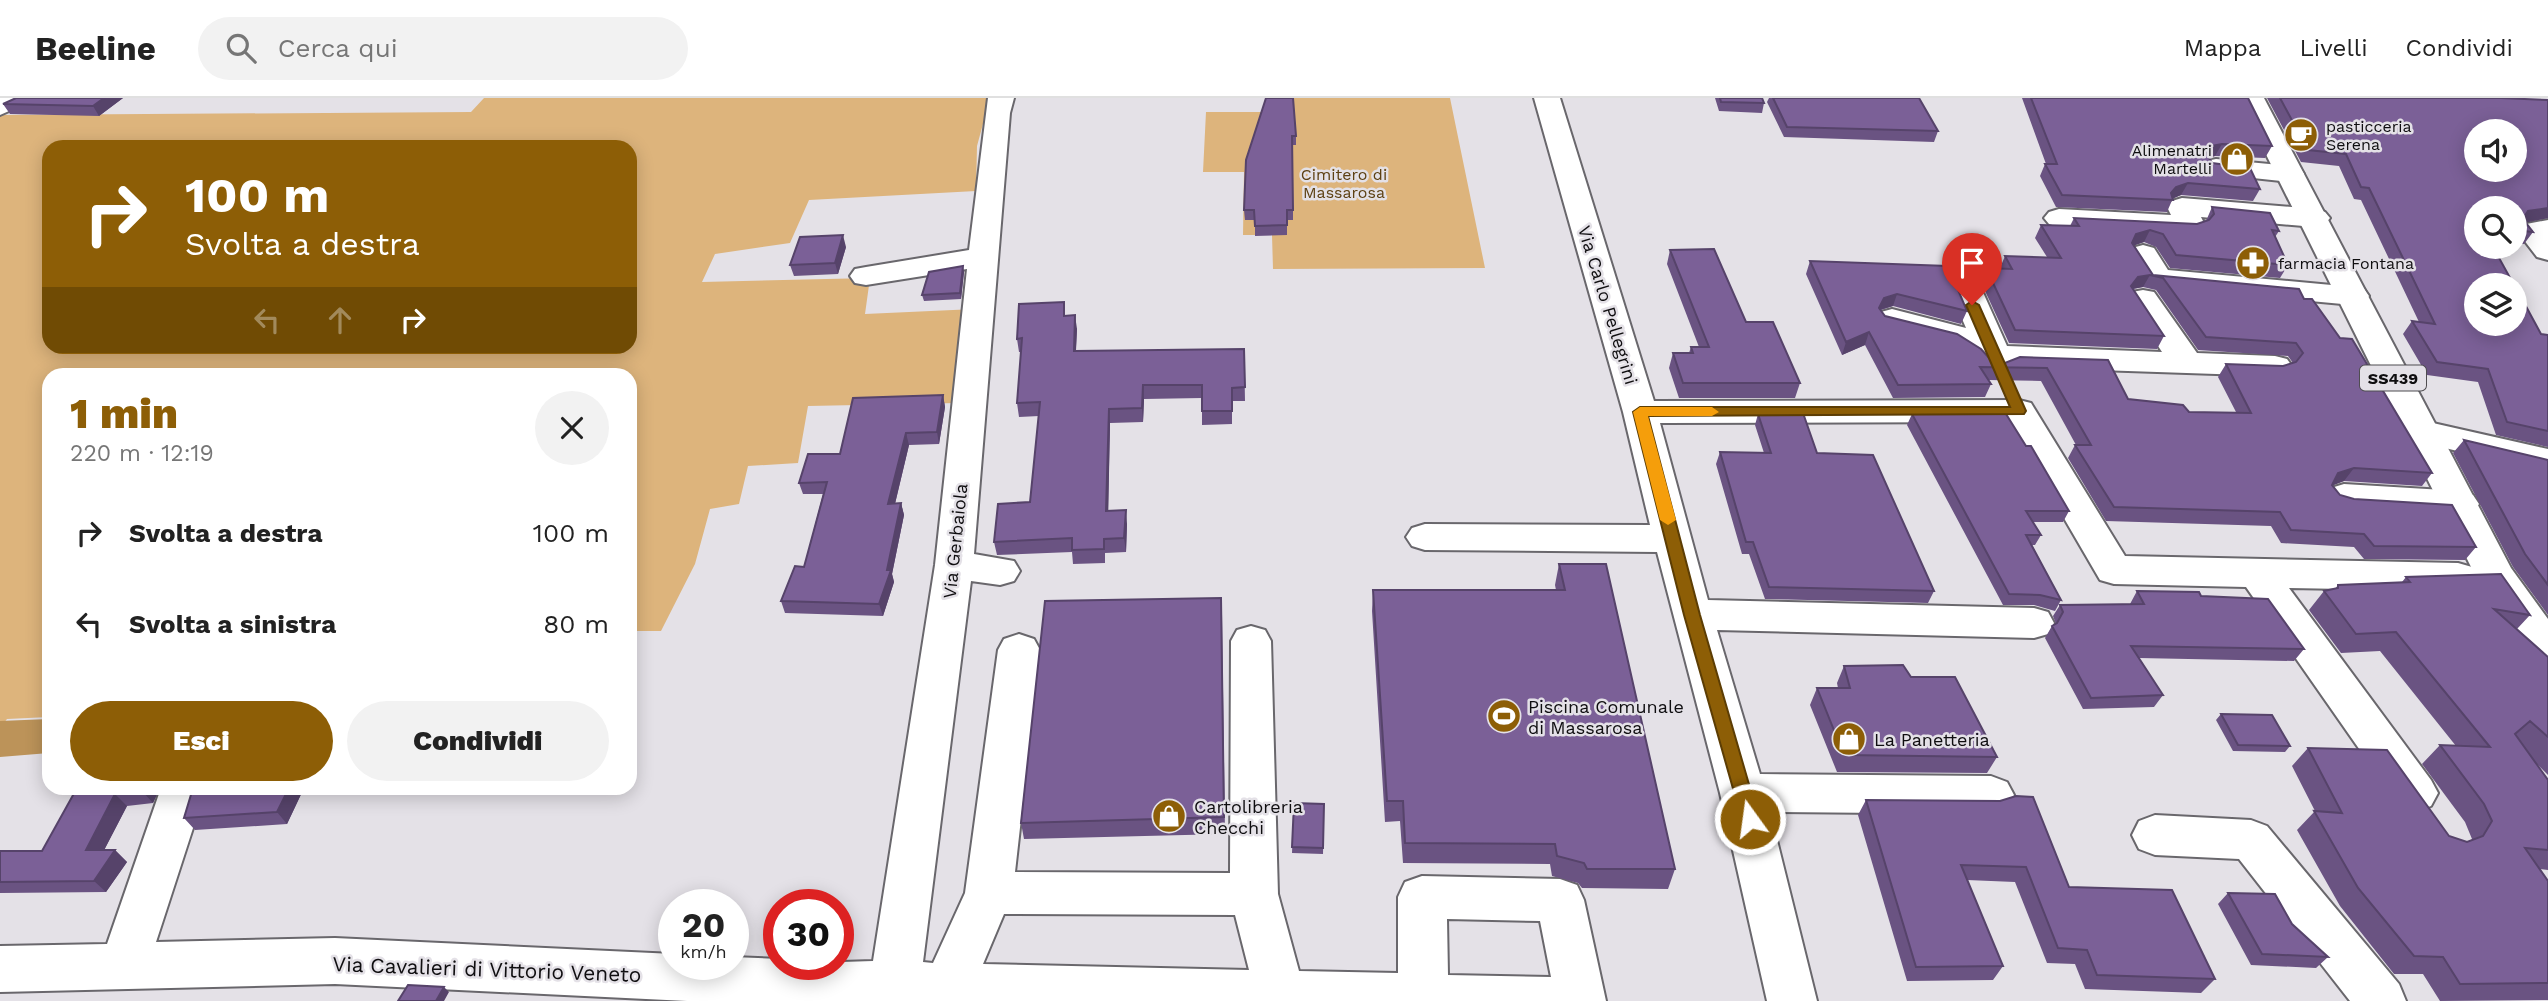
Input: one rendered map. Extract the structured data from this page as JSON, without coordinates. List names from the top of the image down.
{
  "streets": {
    "street": [
      "Via Carlo Pellegrini",
      "SS439",
      "Via Gerbaiola",
      "Via Cavalieri di Vittorio Veneto"
    ]
  },
  "crossings": [
    ["Via Gerbaiola", "Via Cavalieri di Vittorio Veneto"]
  ],
  "parks": ["Cimitero di Massarosa"],
  "places": {
    "cafe": ["pasticceria Serena"],
    "shop": ["Alimenatri Martelli", "La Panetteria", "Cartolibreria Checchi"],
    "pharmacy": ["farmacia Fontana"],
    "sports": ["Piscina Comunale di Massarosa"]
  },
  "page": {
    "header": "Beeline",
    "search": "Cerca qui",
    "nav": ["Mappa", "Livelli", "Condividi"],
    "turn": ["100 m", "Svolta a destra"],
    "heading": ["1 min", "220 m · 12:19"],
    "list": [
      {
        "name": "Svolta a destra",
        "value": "100 m"
      },
      {
        "name": "Svolta a sinistra",
        "value": "80 m"
      }
    ],
    "buttons": ["Esci", "Condividi"],
    "speed": "20 km/h",
    "limit": "30"
  }
}
